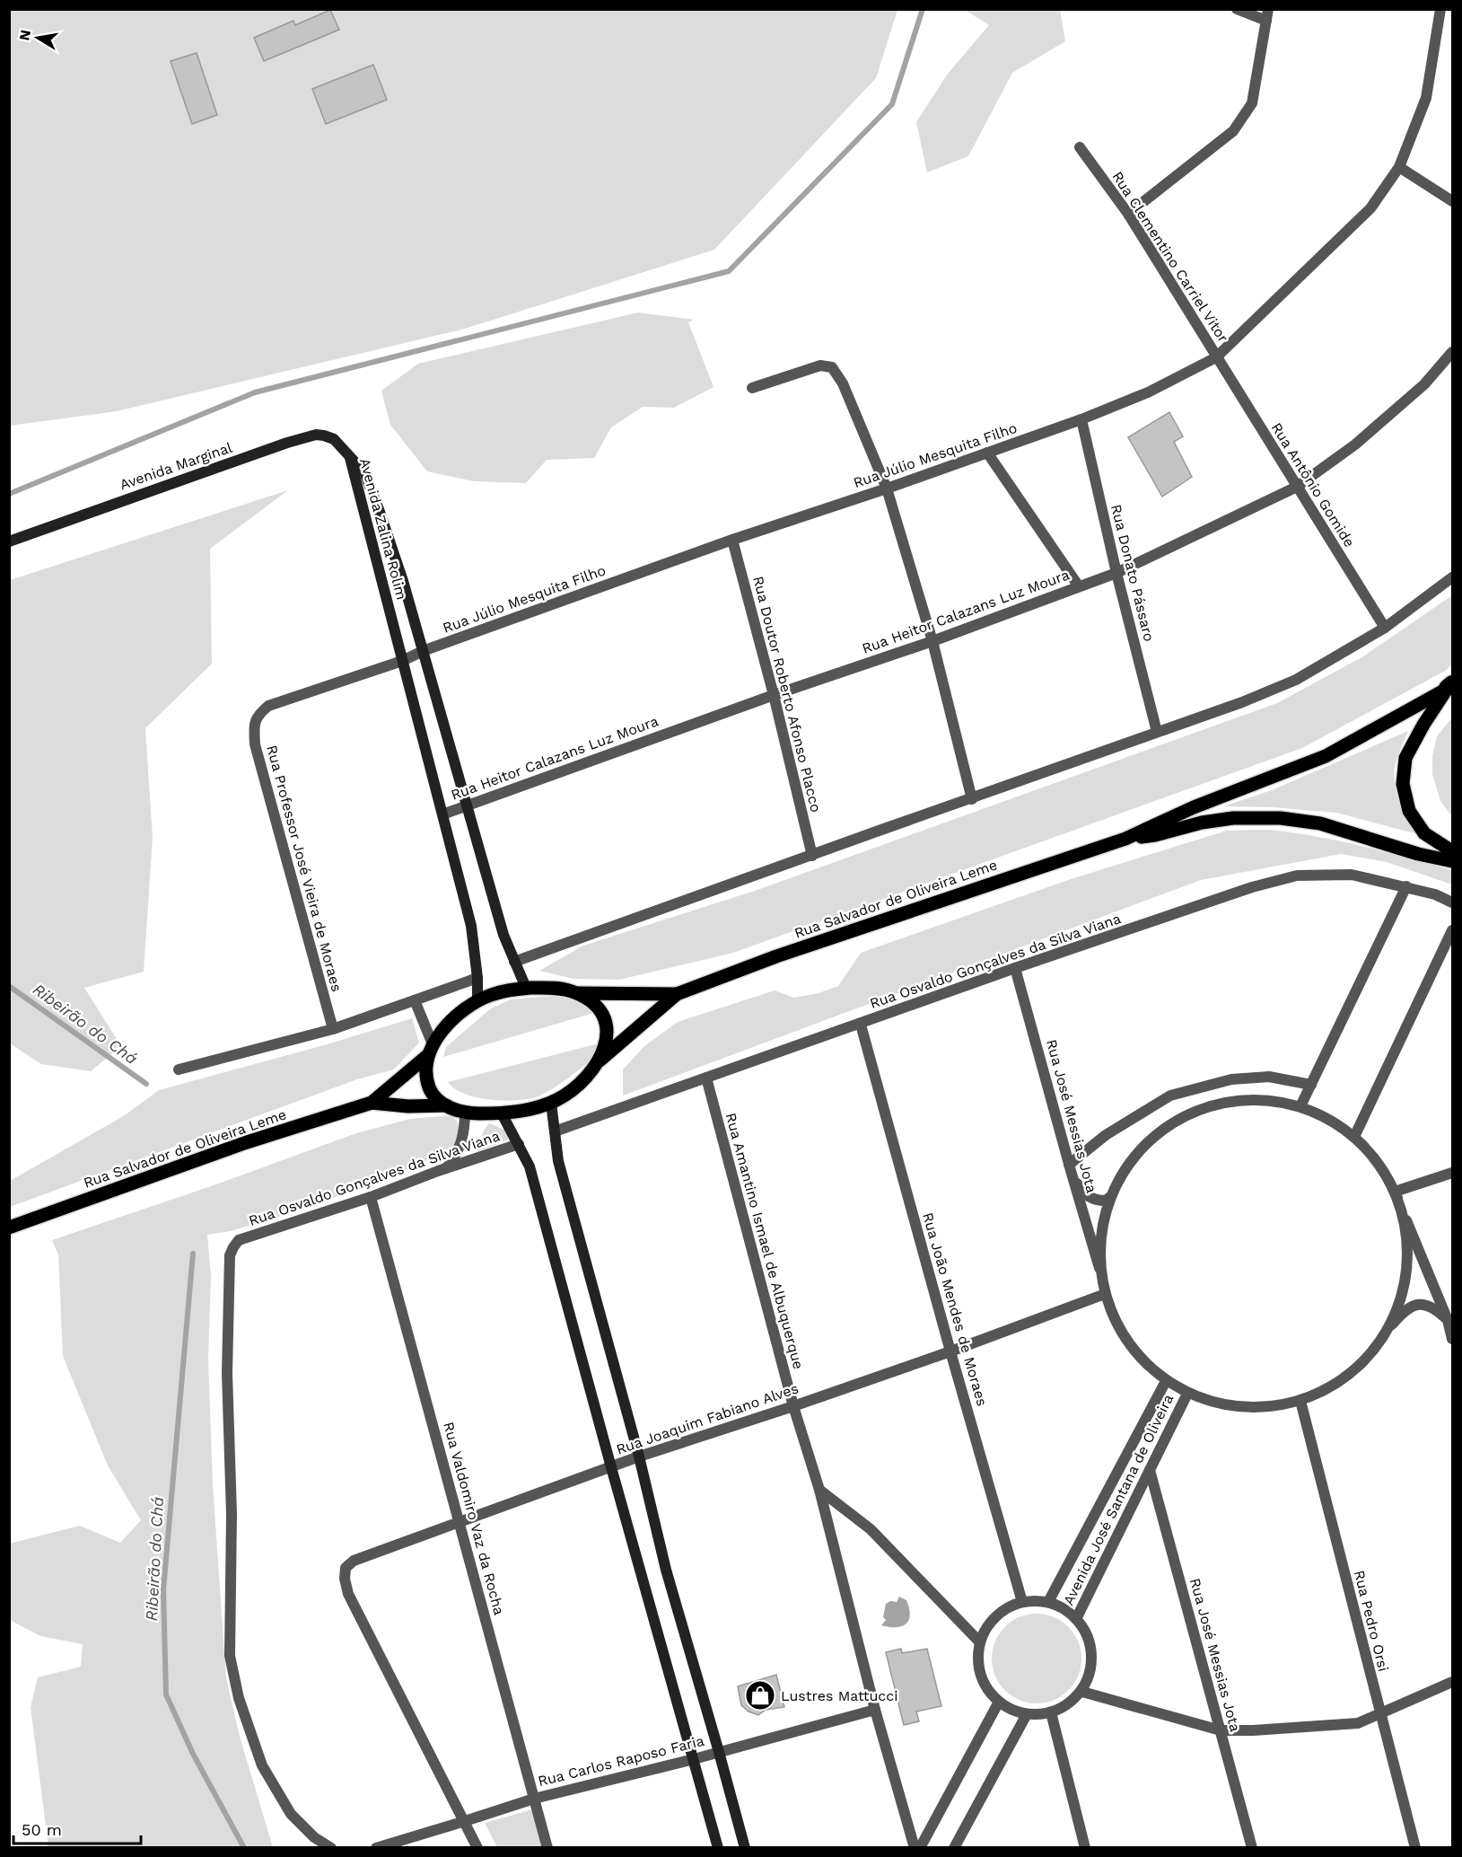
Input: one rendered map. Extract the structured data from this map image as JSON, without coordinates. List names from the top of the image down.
{
  "streets": {
    "main road": ["Avenida Marginal", "Avenida Zalina Rolim", "Rua Salvador de Oliveira Leme"],
    "street": [
      "Rua Clementino Carriel Vitor",
      "Rua Júlio Mesquita Filho",
      "Rua Antônio Gomide",
      "Rua Donato Pássaro",
      "Rua Heitor Calazans Luz Moura",
      "Rua Doutor Roberto Afonso Placco",
      "Rua Professor José Vieira de Moraes",
      "Rua Osvaldo Gonçalves da Silva Viana",
      "Rua José Messias Jota",
      "Rua Amantino Ismael de Albuquerque",
      "Rua João Mendes de Moraes",
      "Rua Joaquim Fabiano Alves",
      "Avenida José Santana de Oliveira",
      "Rua Valdomiro Vaz da Rocha",
      "Rua Pedro Orsi",
      "Rua Carlos Raposo Faria"
    ]
  },
  "crossings": [
    ["Rua Clementino Carriel Vitor", "Rua Júlio Mesquita Filho"],
    ["Rua Clementino Carriel Vitor", "Rua Antônio Gomide"],
    ["Rua Júlio Mesquita Filho", "Rua Antônio Gomide"],
    ["Rua Júlio Mesquita Filho", "Avenida Zalina Rolim"],
    ["Rua Júlio Mesquita Filho", "Rua Donato Pássaro"],
    ["Rua Júlio Mesquita Filho", "Rua Doutor Roberto Afonso Placco"],
    ["Rua Júlio Mesquita Filho", "Rua Professor José Vieira de Moraes"],
    ["Avenida Marginal", "Avenida Zalina Rolim"],
    ["Rua Antônio Gomide", "Rua Heitor Calazans Luz Moura"],
    ["Avenida Zalina Rolim", "Rua Heitor Calazans Luz Moura"],
    ["Rua Donato Pássaro", "Rua Heitor Calazans Luz Moura"],
    ["Rua Heitor Calazans Luz Moura", "Rua Doutor Roberto Afonso Placco"],
    ["Rua Osvaldo Gonçalves da Silva Viana", "Rua José Messias Jota"],
    ["Rua Osvaldo Gonçalves da Silva Viana", "Rua Amantino Ismael de Albuquerque"],
    ["Rua Osvaldo Gonçalves da Silva Viana", "Rua João Mendes de Moraes"],
    ["Rua Osvaldo Gonçalves da Silva Viana", "Rua Valdomiro Vaz da Rocha"],
    ["Rua José Messias Jota", "Avenida José Santana de Oliveira"],
    ["Rua Amantino Ismael de Albuquerque", "Rua Joaquim Fabiano Alves"],
    ["Rua Amantino Ismael de Albuquerque", "Rua Carlos Raposo Faria"],
    ["Rua João Mendes de Moraes", "Rua Joaquim Fabiano Alves"],
    ["Rua João Mendes de Moraes", "Avenida José Santana de Oliveira"],
    ["Rua Joaquim Fabiano Alves", "Rua Valdomiro Vaz da Rocha"],
    ["Rua Joaquim Fabiano Alves", "Rua Carlos Raposo Faria"],
    ["Rua Valdomiro Vaz da Rocha", "Rua Carlos Raposo Faria"]
  ],
  "water": ["Ribeirão do Chá"],
  "places": {
    "shop": ["Lustres Mattucci"]
  },
  "scale_bar": "50 m",
  "north": "left"
}
